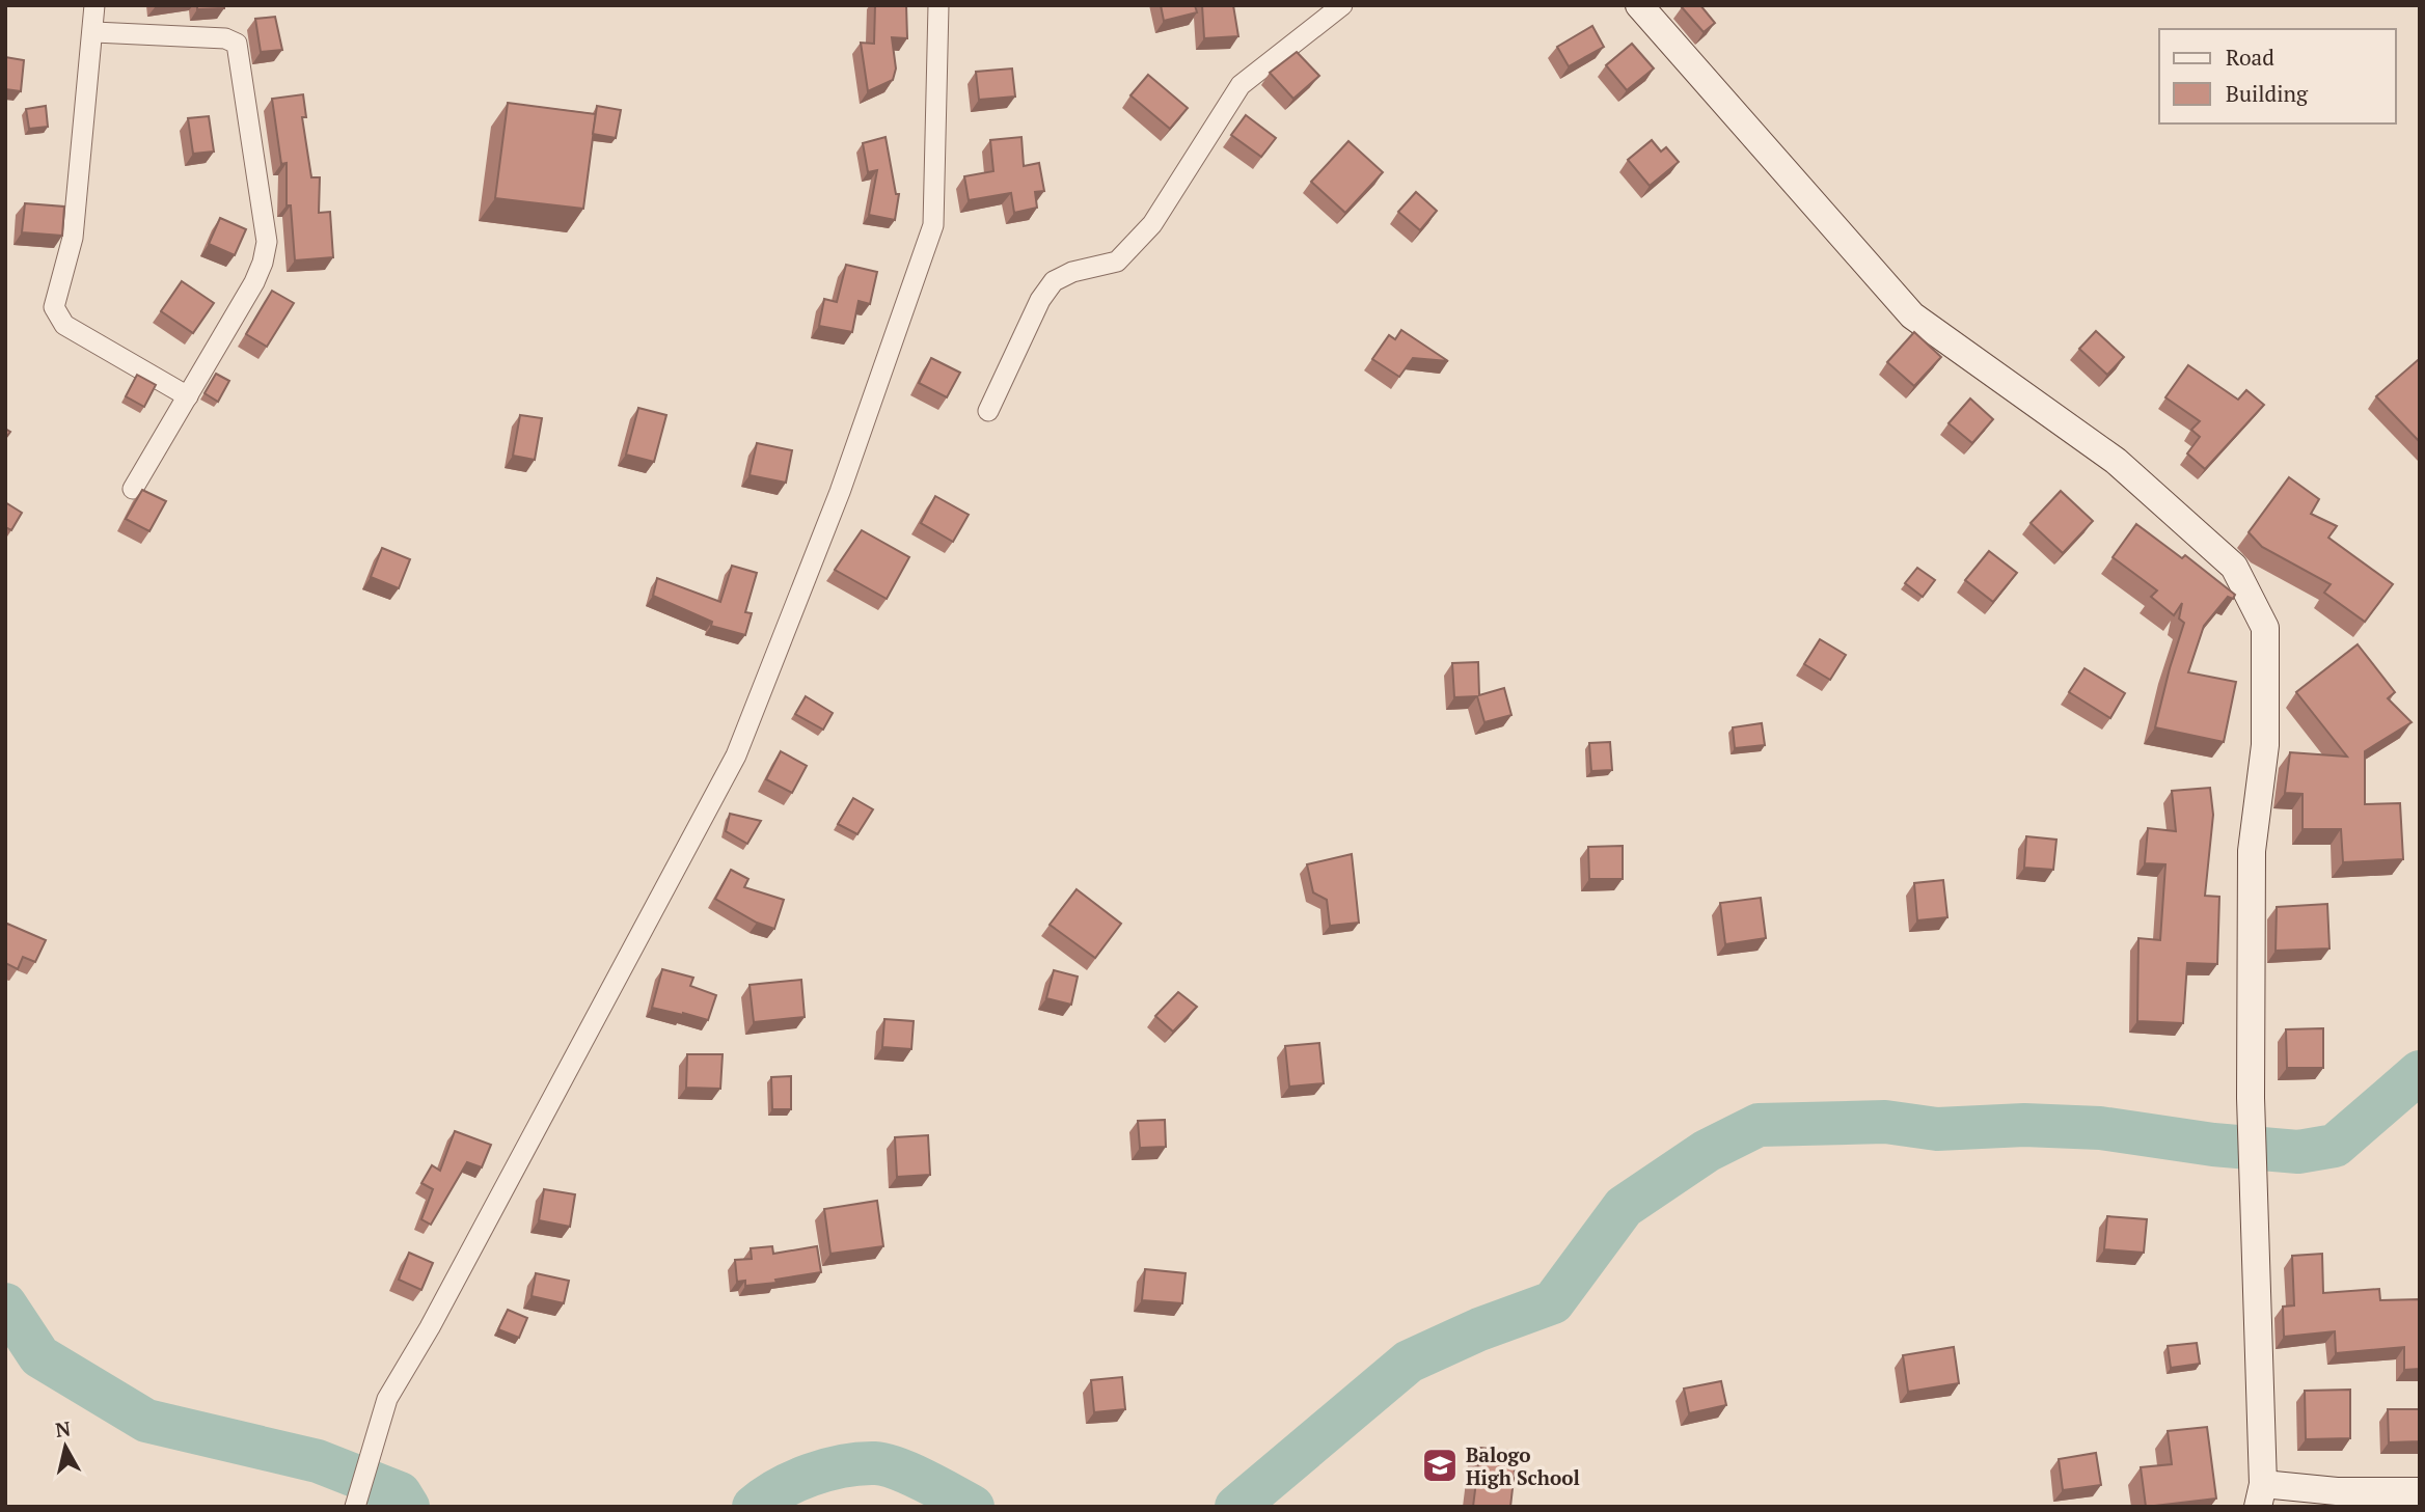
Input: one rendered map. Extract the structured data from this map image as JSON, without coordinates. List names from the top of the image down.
{
  "places": {
    "school or university": ["Balogo High School"]
  },
  "legend": ["Road", "Building"],
  "north": "top"
}
